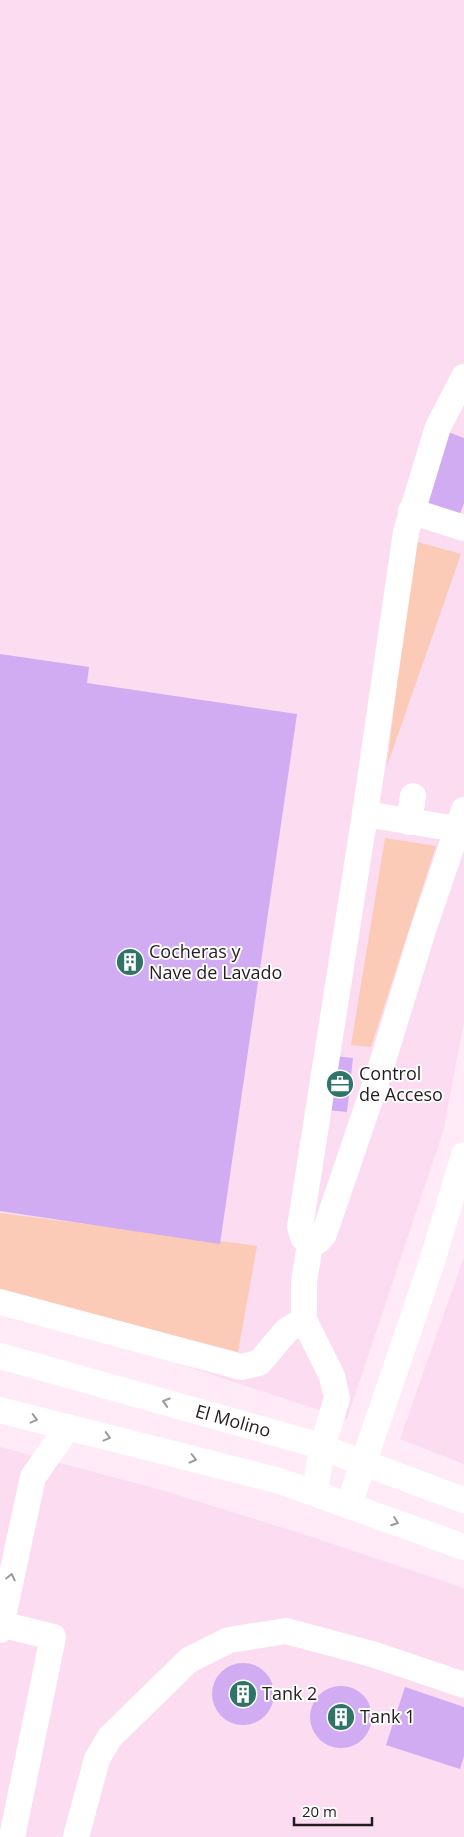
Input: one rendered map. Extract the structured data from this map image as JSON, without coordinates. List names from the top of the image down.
{
  "streets": {
    "street": ["El Molino"]
  },
  "places": {
    "building": ["Cocheras y Nave de Lavado", "Tank 2", "Tank 1"],
    "office": ["Control de Acceso"]
  },
  "scale_bar": "20 m"
}
